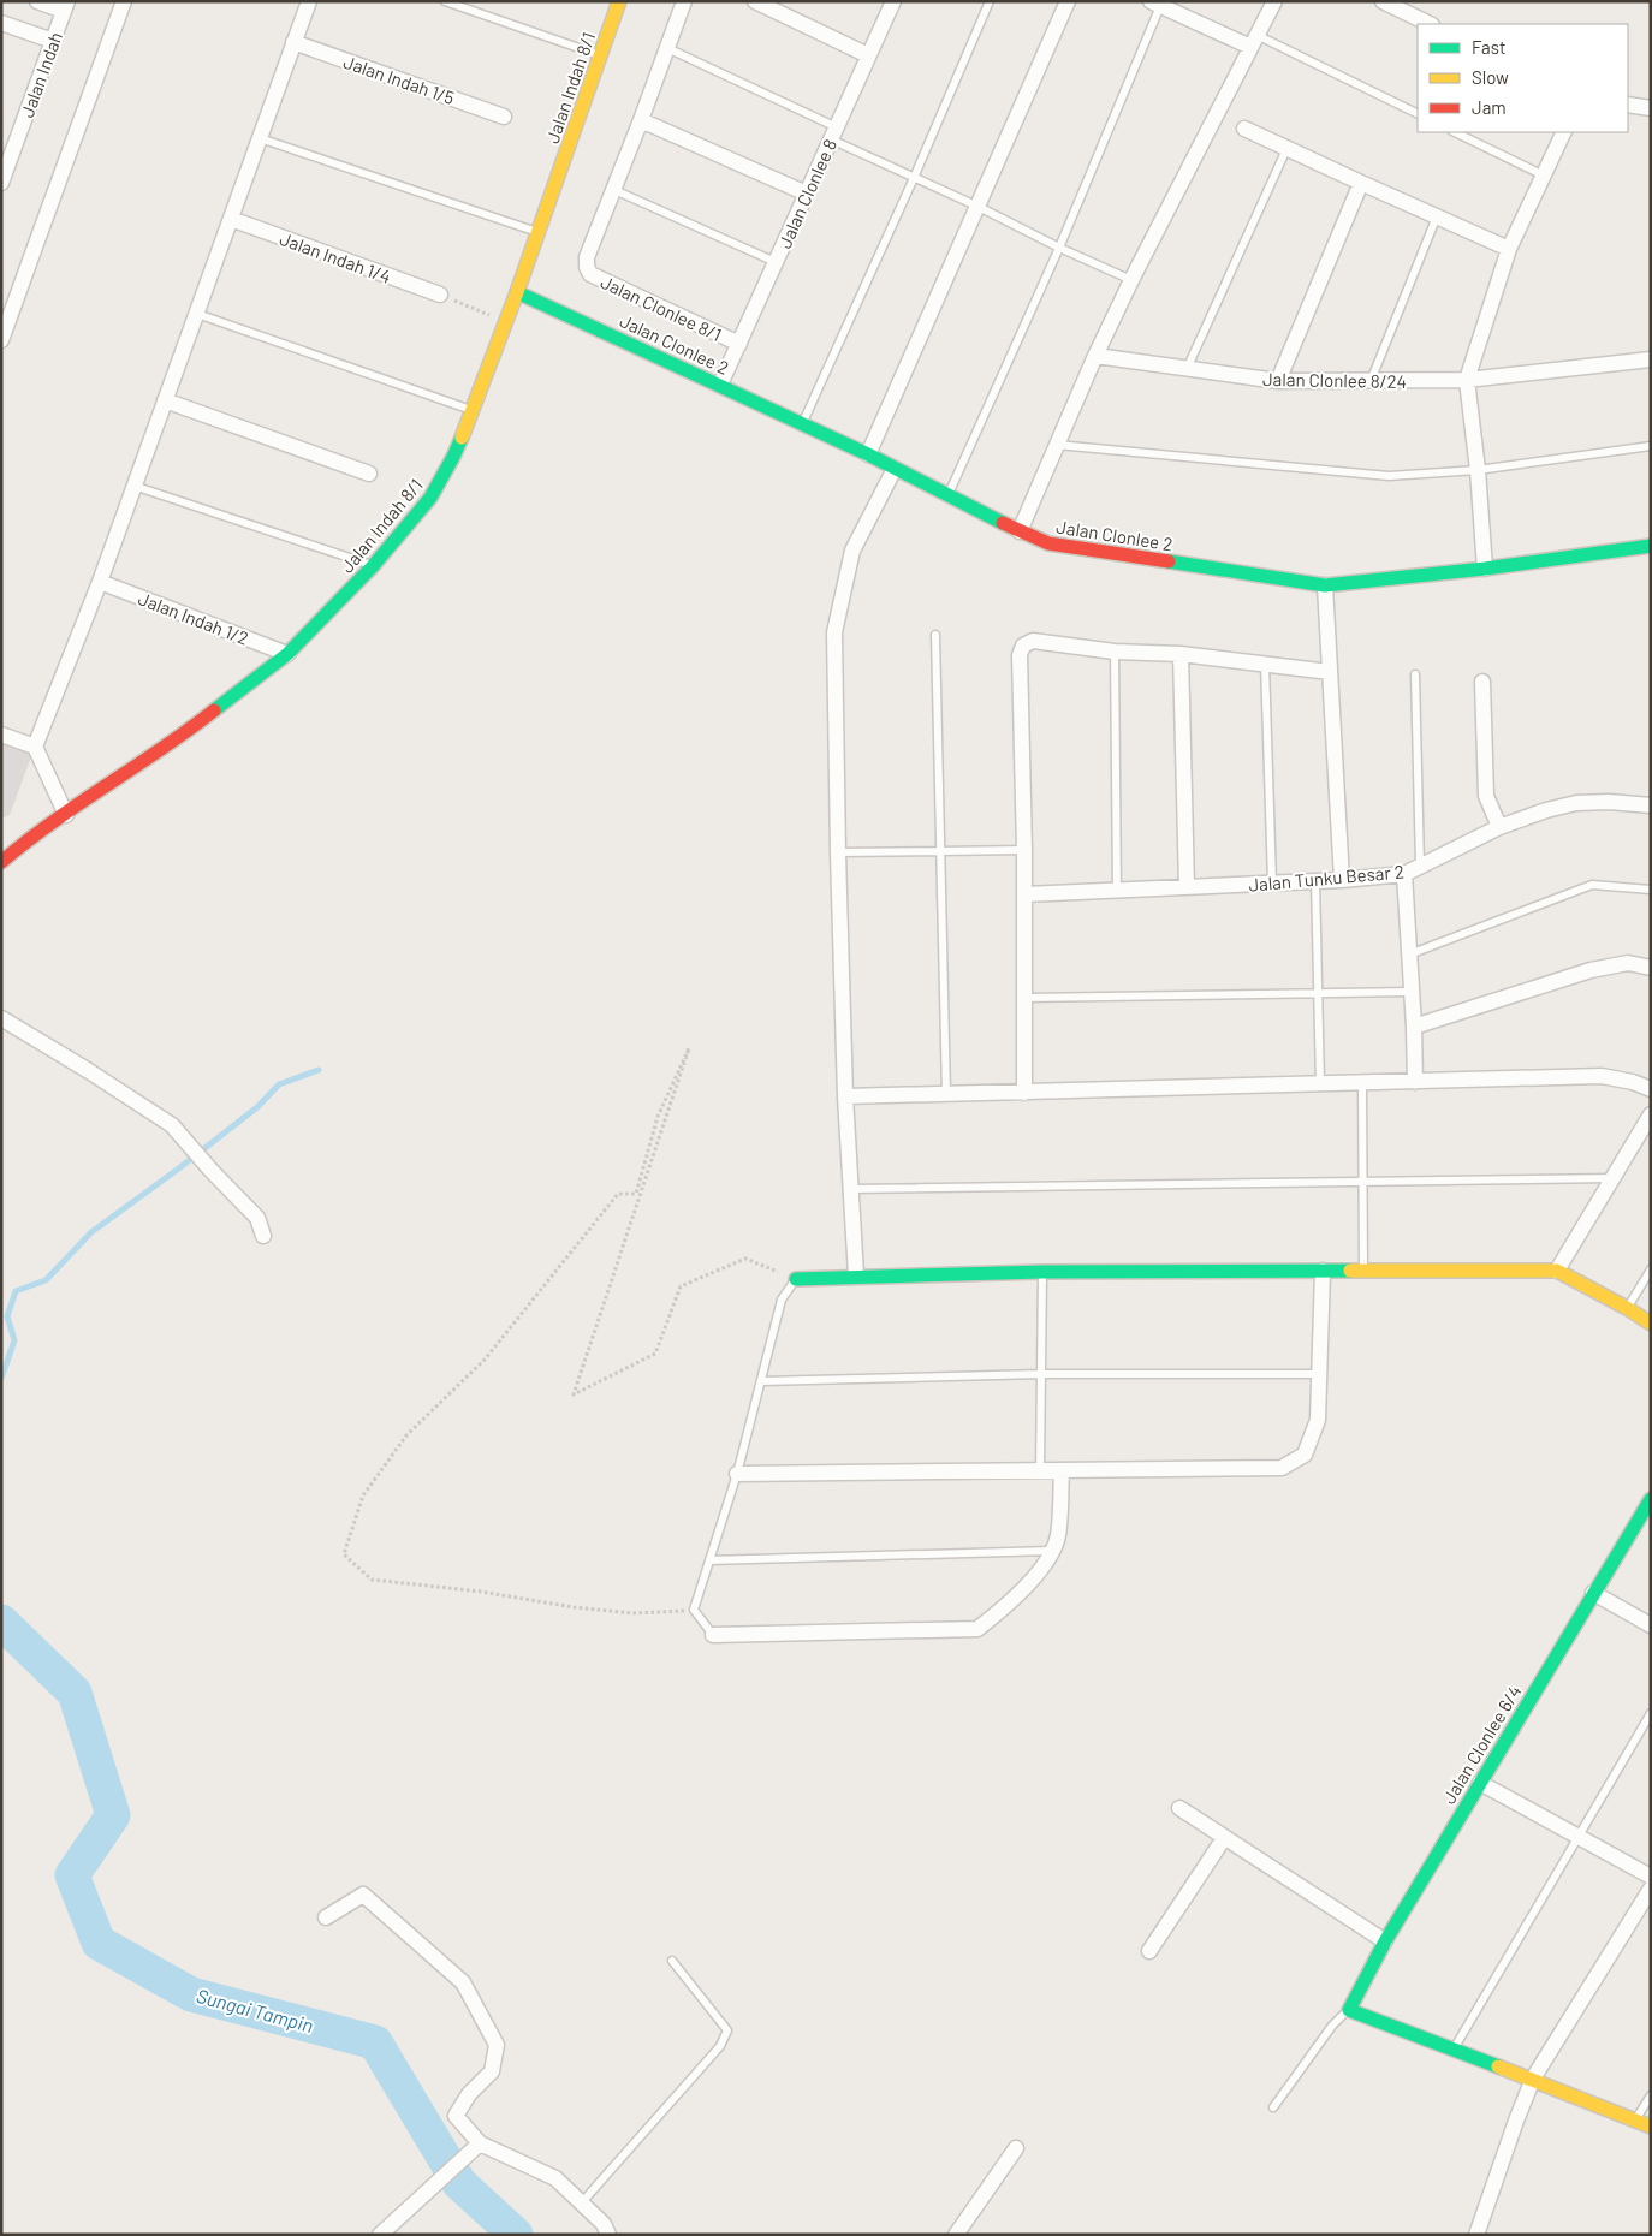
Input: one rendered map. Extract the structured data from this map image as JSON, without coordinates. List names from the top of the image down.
{
  "streets": {
    "street": [
      "Jalan Indah",
      "Jalan Indah 1/5",
      "Jalan Indah 8/1",
      "Jalan Clonlee 8",
      "Jalan Indah 1/4",
      "Jalan Clonlee 8/1",
      "Jalan Clonlee 2",
      "Jalan Clonlee 8/24",
      "Jalan Indah 1/2",
      "Jalan Tunku Besar 2",
      "Jalan Clonlee 6/4"
    ]
  },
  "crossings": [
    ["Jalan Indah 8/1", "Jalan Clonlee 2"],
    ["Jalan Indah 8/1", "Jalan Indah 1/2"],
    ["Jalan Clonlee 8", "Jalan Clonlee 8/1"],
    ["Jalan Clonlee 8", "Jalan Clonlee 2"]
  ],
  "water": ["Sungai Tampin"],
  "legend": ["Fast", "Slow", "Jam"]
}
